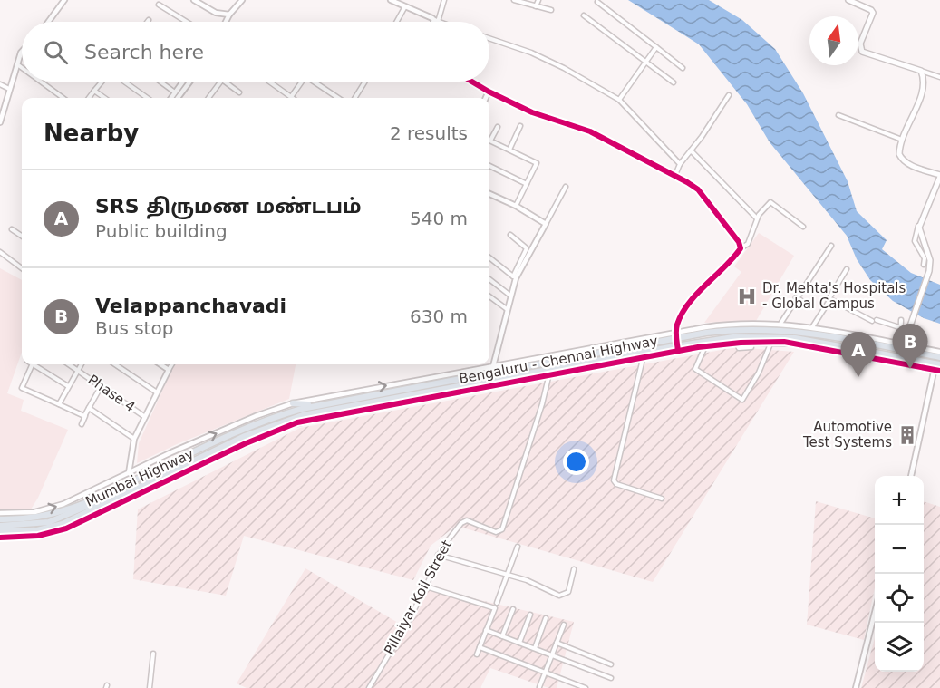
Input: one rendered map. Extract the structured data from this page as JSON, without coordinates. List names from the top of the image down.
{
  "streets": {
    "highway": ["Bengaluru - Chennai Highway", "Mumbai Highway"],
    "street": ["Phase 4", "Pillaiyar Koil Street"]
  },
  "crossings": [
    ["Bengaluru - Chennai Highway", "Mumbai Highway"],
    ["Bengaluru - Chennai Highway", "Pillaiyar Koil Street"]
  ],
  "places": {
    "hospital": ["Dr. Mehta's Hospitals - Global Campus"],
    "building": ["Automotive Test Systems"]
  },
  "north": "top",
  "page": {
    "search": "Search here",
    "heading": ["Nearby", "2 results"],
    "list": [
      {
        "mark": "A",
        "name": "SRS திருமண மண்டபம்",
        "note": "Public building",
        "value": "540 m"
      },
      {
        "mark": "B",
        "name": "Velappanchavadi",
        "note": "Bus stop",
        "value": "630 m"
      }
    ],
    "pins": ["B", "A"],
    "map_buttons": ["+", "−"]
  }
}
